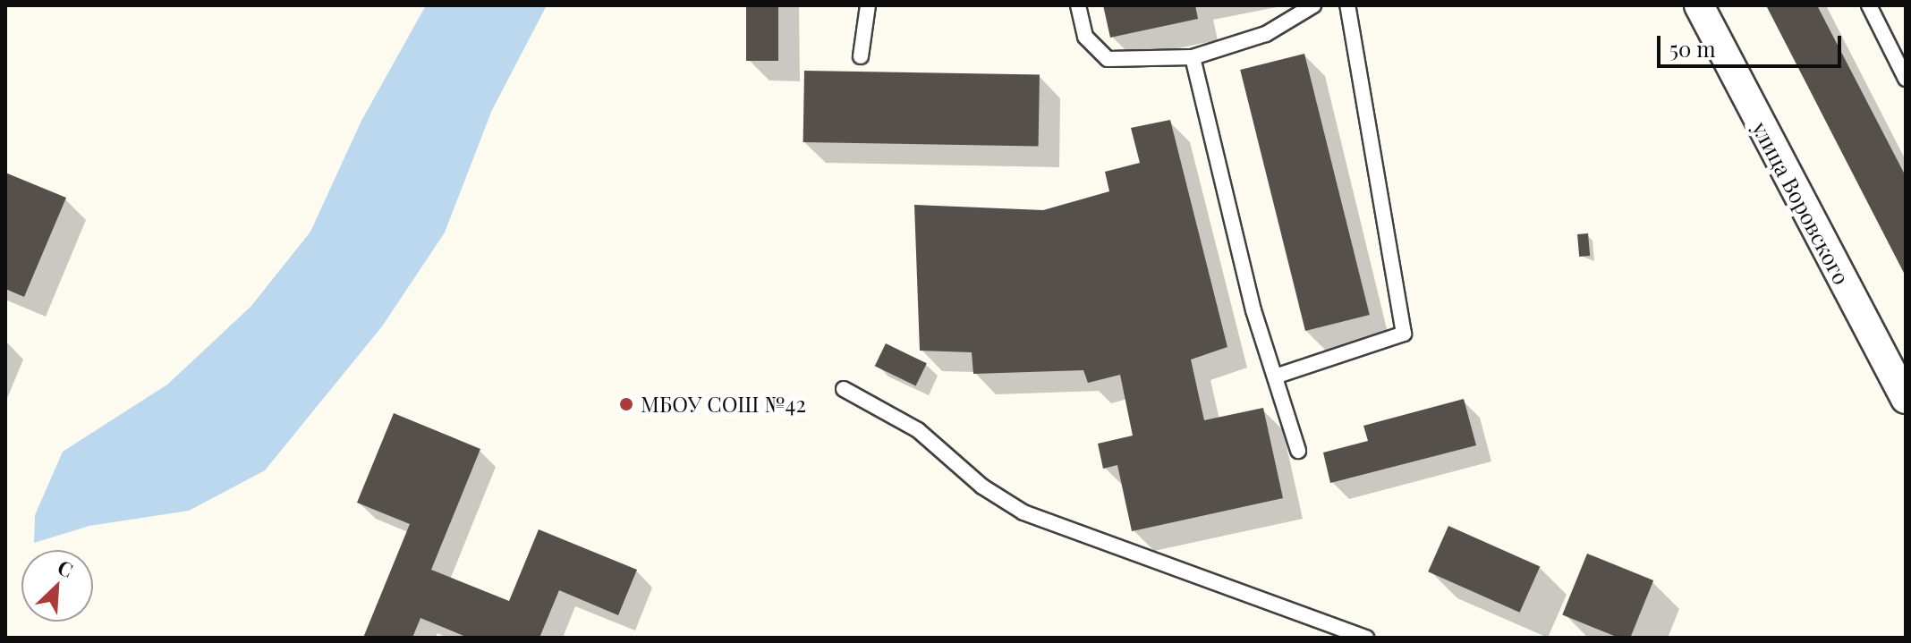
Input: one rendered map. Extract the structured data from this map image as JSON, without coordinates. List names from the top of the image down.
{
  "streets": {
    "street": ["улица Воровского"]
  },
  "places": ["МБОУ СОШ №42"],
  "scale_bar": "50 m",
  "north": "top right"
}
